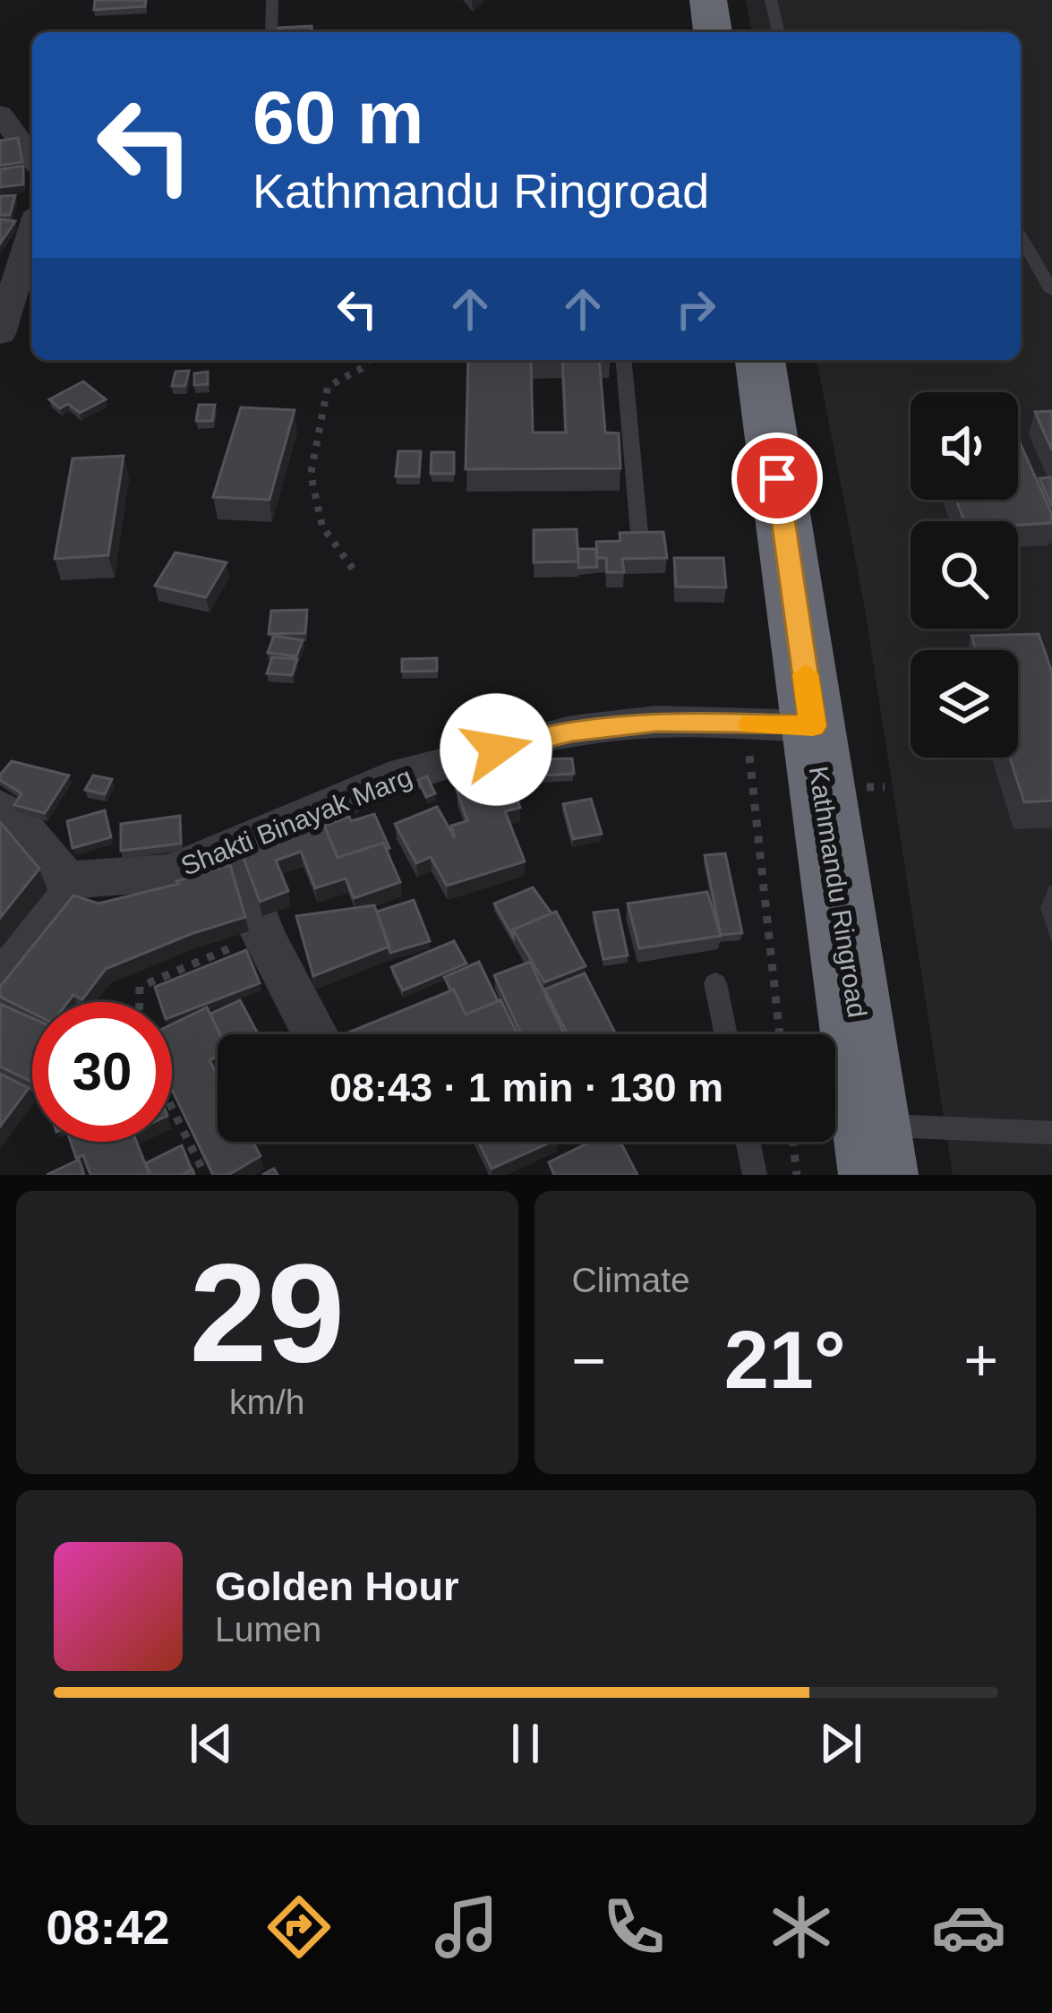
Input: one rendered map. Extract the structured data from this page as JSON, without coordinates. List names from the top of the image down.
{
  "streets": {
    "highway": ["Kathmandu Ringroad"],
    "street": ["Shakti Binayak Marg"]
  },
  "crossings": [
    ["Shakti Binayak Marg", "Kathmandu Ringroad"]
  ],
  "page": {
    "turn": ["60 m", "Kathmandu Ringroad"],
    "limit": "30",
    "trip": "08:43 · 1 min · 130 m",
    "tile": [
      ["29", "km/h"],
      "Climate"
    ],
    "heat": ["−", "21°", "+"],
    "song": ["Golden Hour", "Lumen"],
    "tabs": "08:42"
  }
}
